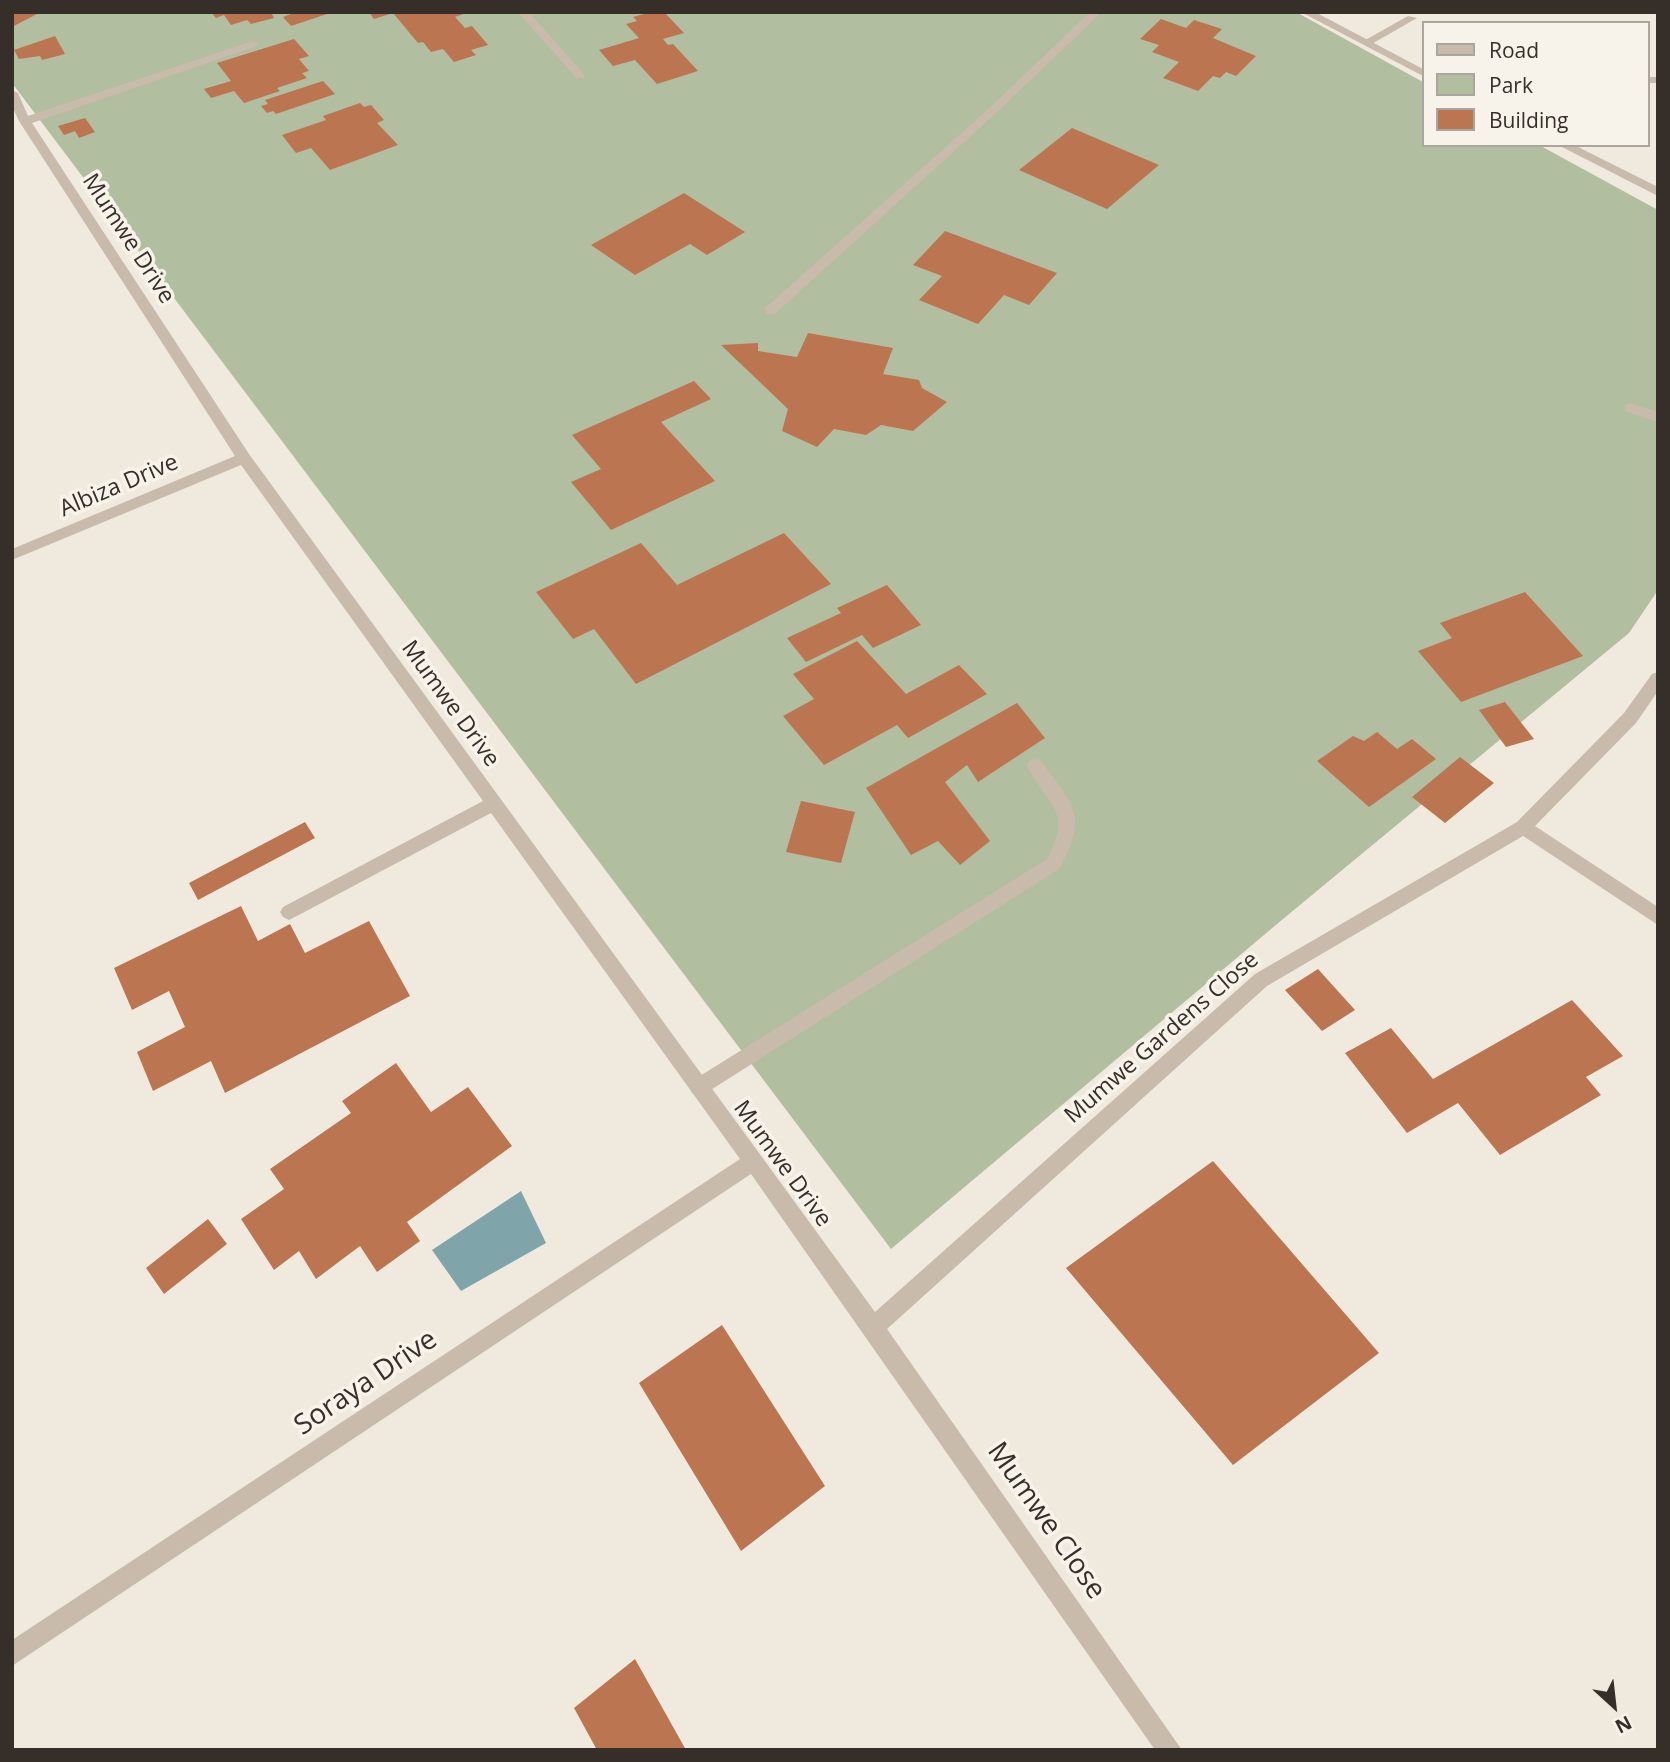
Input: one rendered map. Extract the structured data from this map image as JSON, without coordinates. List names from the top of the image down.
{
  "streets": {
    "street": [
      "Mumwe Drive",
      "Albiza Drive",
      "Mumwe Gardens Close",
      "Soraya Drive",
      "Mumwe Close"
    ]
  },
  "crossings": [
    ["Mumwe Drive", "Albiza Drive"],
    ["Mumwe Drive", "Mumwe Gardens Close"],
    ["Mumwe Drive", "Soraya Drive"],
    ["Mumwe Drive", "Mumwe Close"],
    ["Mumwe Gardens Close", "Mumwe Close"]
  ],
  "legend": ["Road", "Park", "Building"],
  "north": "bottom right"
}
